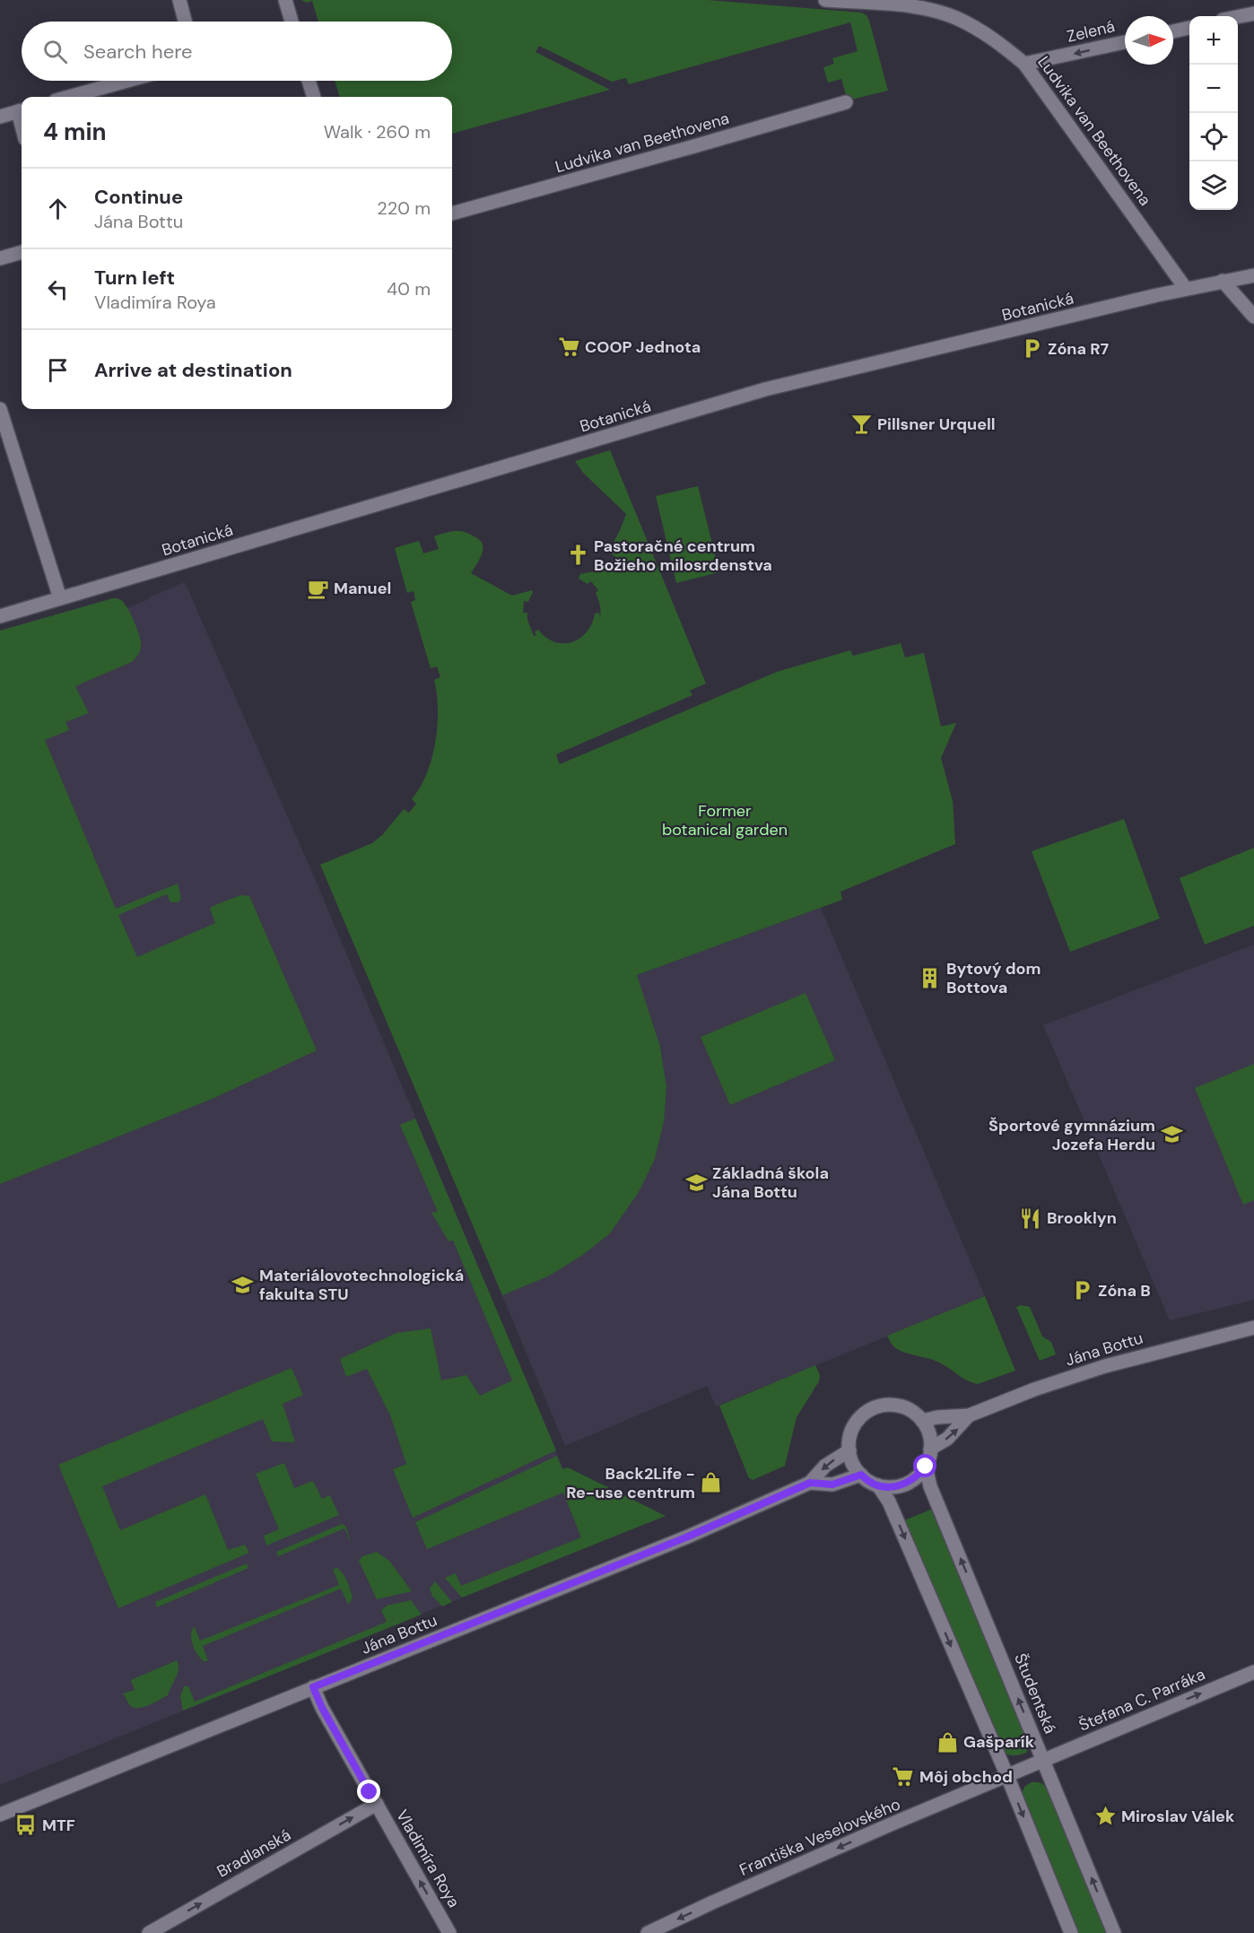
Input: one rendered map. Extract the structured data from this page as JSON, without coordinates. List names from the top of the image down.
{
  "streets": {
    "street": [
      "Zelená",
      "Ludvika van Beethovena",
      "Botanická",
      "Jána Bottu",
      "Študentská",
      "Štefana C. Parráka",
      "Františka Veselovského",
      "Bradlanská",
      "Vladimíra Roya"
    ]
  },
  "crossings": [
    ["Zelená", "Ludvika van Beethovena"],
    ["Ludvika van Beethovena", "Botanická"],
    ["Jána Bottu", "Študentská"],
    ["Jána Bottu", "Vladimíra Roya"],
    ["Študentská", "Štefana C. Parráka"],
    ["Štefana C. Parráka", "Františka Veselovského"],
    ["Bradlanská", "Vladimíra Roya"]
  ],
  "one_way": [
    "Zelená",
    "Štefana C. Parráka",
    "Františka Veselovského",
    "Bradlanská",
    "Vladimíra Roya"
  ],
  "parks": ["Former botanical garden"],
  "places": {
    "supermarket": ["COOP Jednota", "Môj obchod"],
    "parking": ["Zóna R7", "Zóna B"],
    "bar": ["Pillsner Urquell"],
    "church": ["Pastoračné centrum Božieho milosrdenstva"],
    "cafe": ["Manuel"],
    "building": ["Bytový dom Bottova"],
    "school or university": ["Športové gymnázium Jozefa Herdu", "Základná škola Jána Bottu", "Materiálovotechnologická fakulta STU"],
    "restaurant": ["Brooklyn"],
    "shop": ["Back2Life - Re-use centrum", "Gašparík"],
    "place": ["Miroslav Válek"],
    "bus stop": ["MTF"]
  },
  "north": "right",
  "page": {
    "map_buttons": ["+", "−"],
    "search": "Search here",
    "heading": ["4 min", "Walk · 260 m"],
    "list": [
      ["Continue", "Jána Bottu", "220 m"],
      ["Turn left", "Vladimíra Roya", "40 m"],
      "Arrive at destination"
    ]
  }
}
